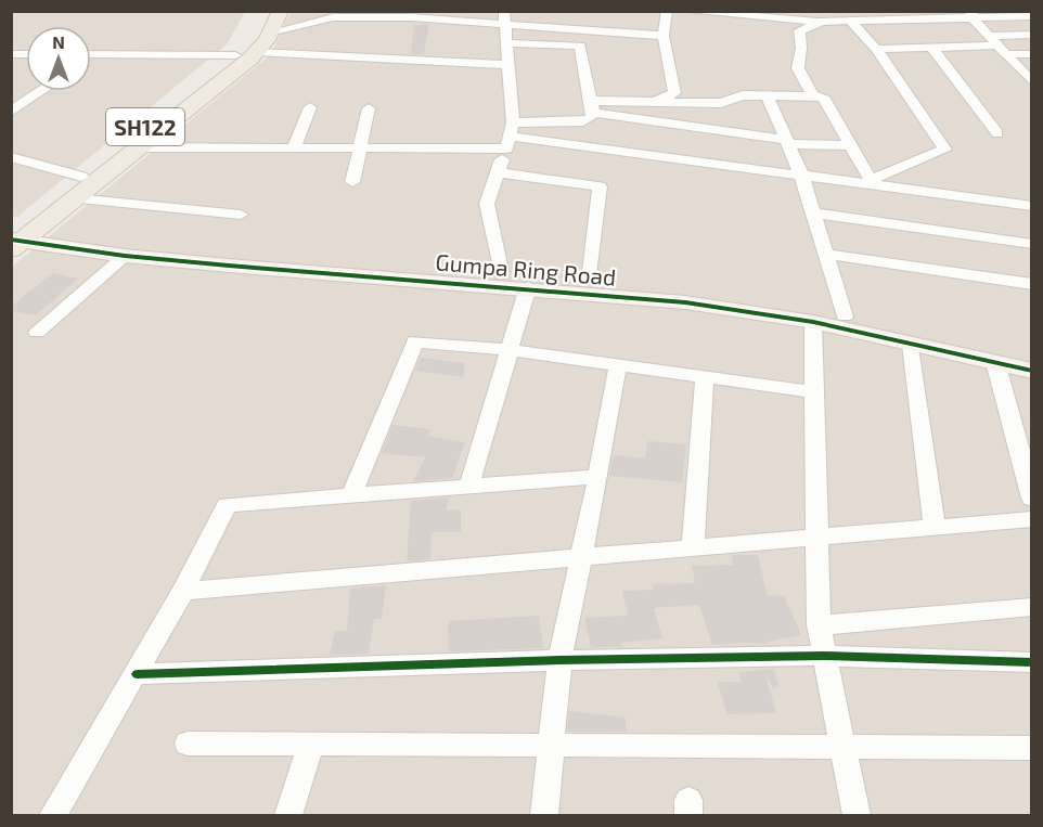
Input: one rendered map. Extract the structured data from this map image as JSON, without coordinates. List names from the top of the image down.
{
  "streets": {
    "main road": ["SH122"],
    "street": ["Gumpa Ring Road"]
  },
  "crossings": [
    ["SH122", "Gumpa Ring Road"]
  ],
  "north": "top"
}
